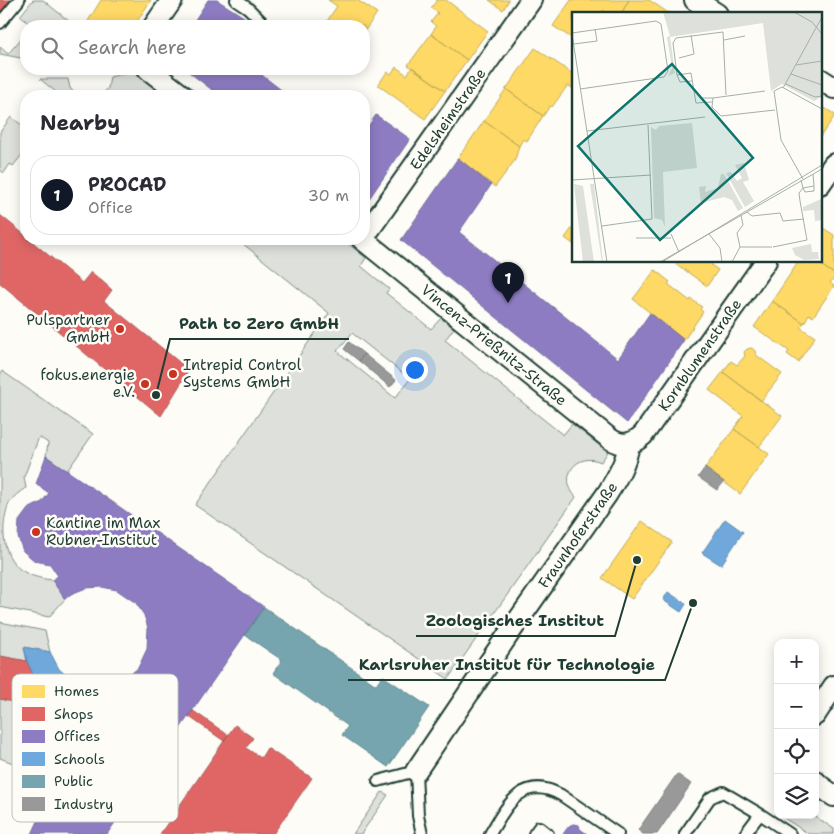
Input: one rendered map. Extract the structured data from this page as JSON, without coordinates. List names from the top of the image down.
{
  "streets": {
    "street": [
      "Edelsheimstraße",
      "Vincenz-Prießnitz-Straße",
      "Kornblumenstraße",
      "Fraunhoferstraße"
    ]
  },
  "crossings": [
    ["Vincenz-Prießnitz-Straße", "Kornblumenstraße"],
    ["Vincenz-Prießnitz-Straße", "Fraunhoferstraße"],
    ["Kornblumenstraße", "Fraunhoferstraße"]
  ],
  "places": [
    "Pulspartner GmbH",
    "Intrepid Control Systems GmbH",
    "fokus.energie e.V.",
    "Path to Zero GmbH",
    "Kantine im Max Rubner-Institut",
    "Zoologisches Institut",
    "Karlsruher Institut für Technologie"
  ],
  "legend": [
    "Homes",
    "Shops",
    "Offices",
    "Schools",
    "Public",
    "Industry"
  ],
  "page": {
    "search": "Search here",
    "heading": "Nearby",
    "list": [
      {
        "mark": "1",
        "name": "PROCAD",
        "note": "Office",
        "value": "30 m"
      }
    ],
    "pins": "1",
    "map_buttons": ["+", "−"]
  }
}
